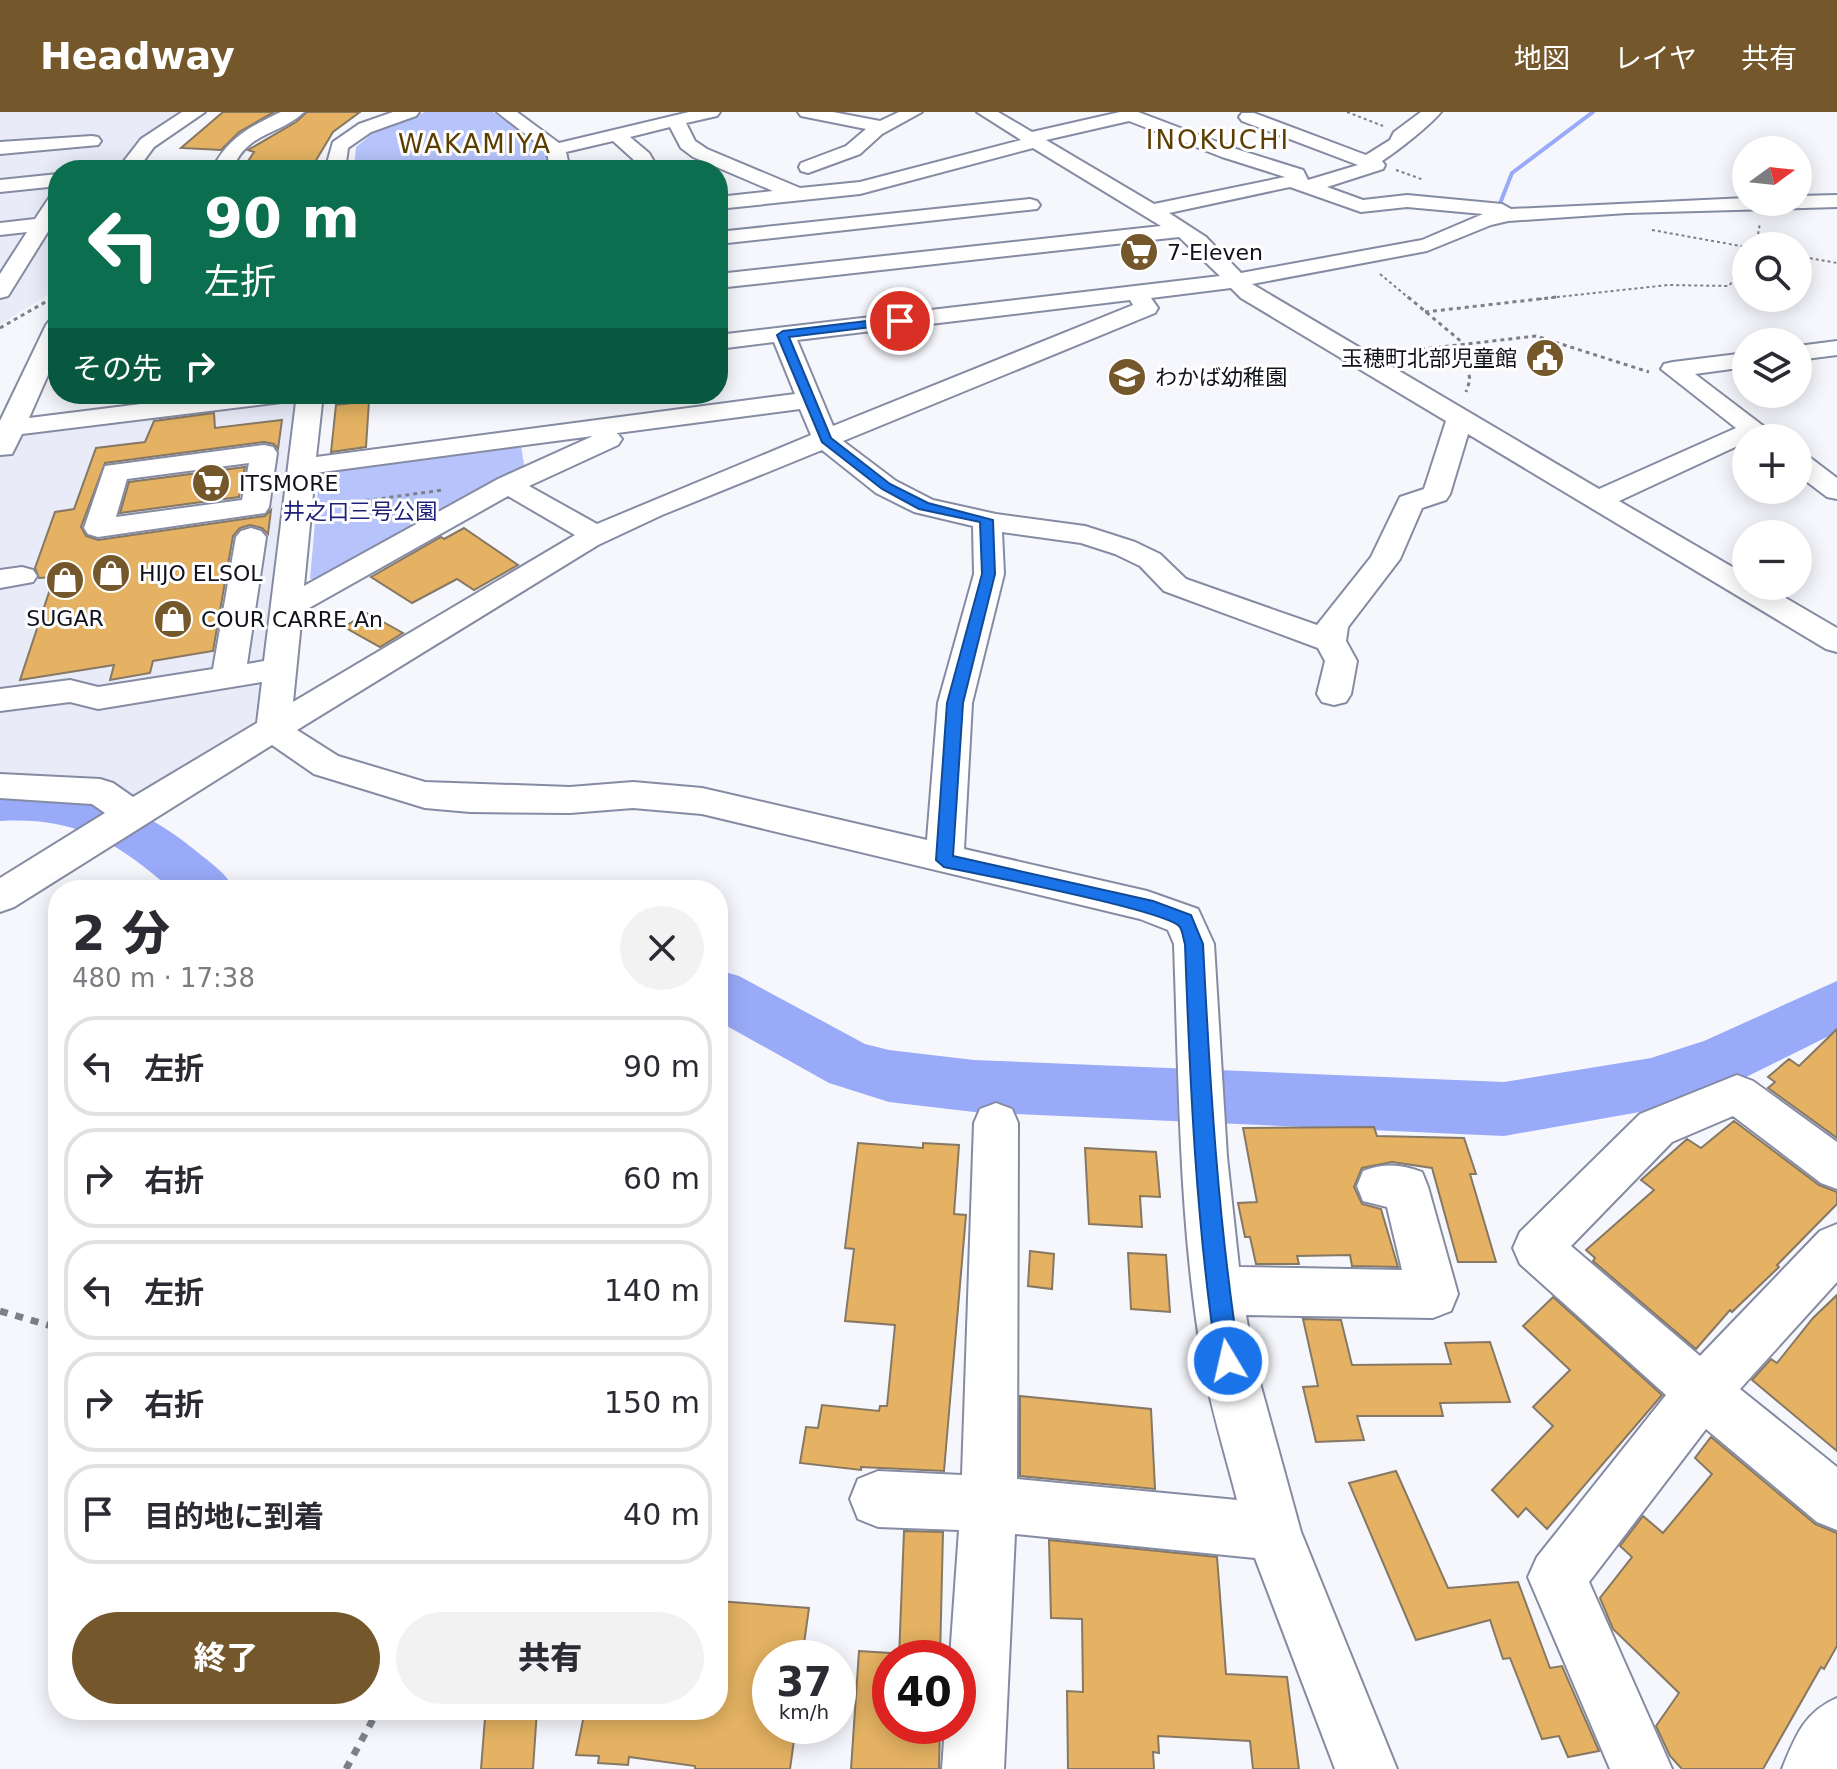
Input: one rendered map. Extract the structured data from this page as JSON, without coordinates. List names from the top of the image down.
{
  "districts": ["INOKUCHI", "WAKAMIYA"],
  "parks": ["井之口三号公園"],
  "places": {
    "supermarket": ["7-Eleven", "ITSMORE"],
    "public building": ["玉穂町北部児童館"],
    "school or university": ["わかば幼稚園"],
    "shop": ["HIJO ELSOL", "SUGAR", "COUR CARRE An"]
  },
  "north": "right",
  "page": {
    "header": "Headway",
    "nav": ["地図", "レイヤ", "共有"],
    "map_buttons": ["+", "−"],
    "turn": ["90 m", "左折"],
    "then": "その先",
    "heading": ["2 分", "480 m · 17:38"],
    "list": [
      {
        "name": "左折",
        "value": "90 m"
      },
      {
        "name": "右折",
        "value": "60 m"
      },
      {
        "name": "左折",
        "value": "140 m"
      },
      {
        "name": "右折",
        "value": "150 m"
      },
      {
        "name": "目的地に到着",
        "value": "40 m"
      }
    ],
    "buttons": ["終了", "共有"],
    "speed": "37 km/h",
    "limit": "40"
  }
}
